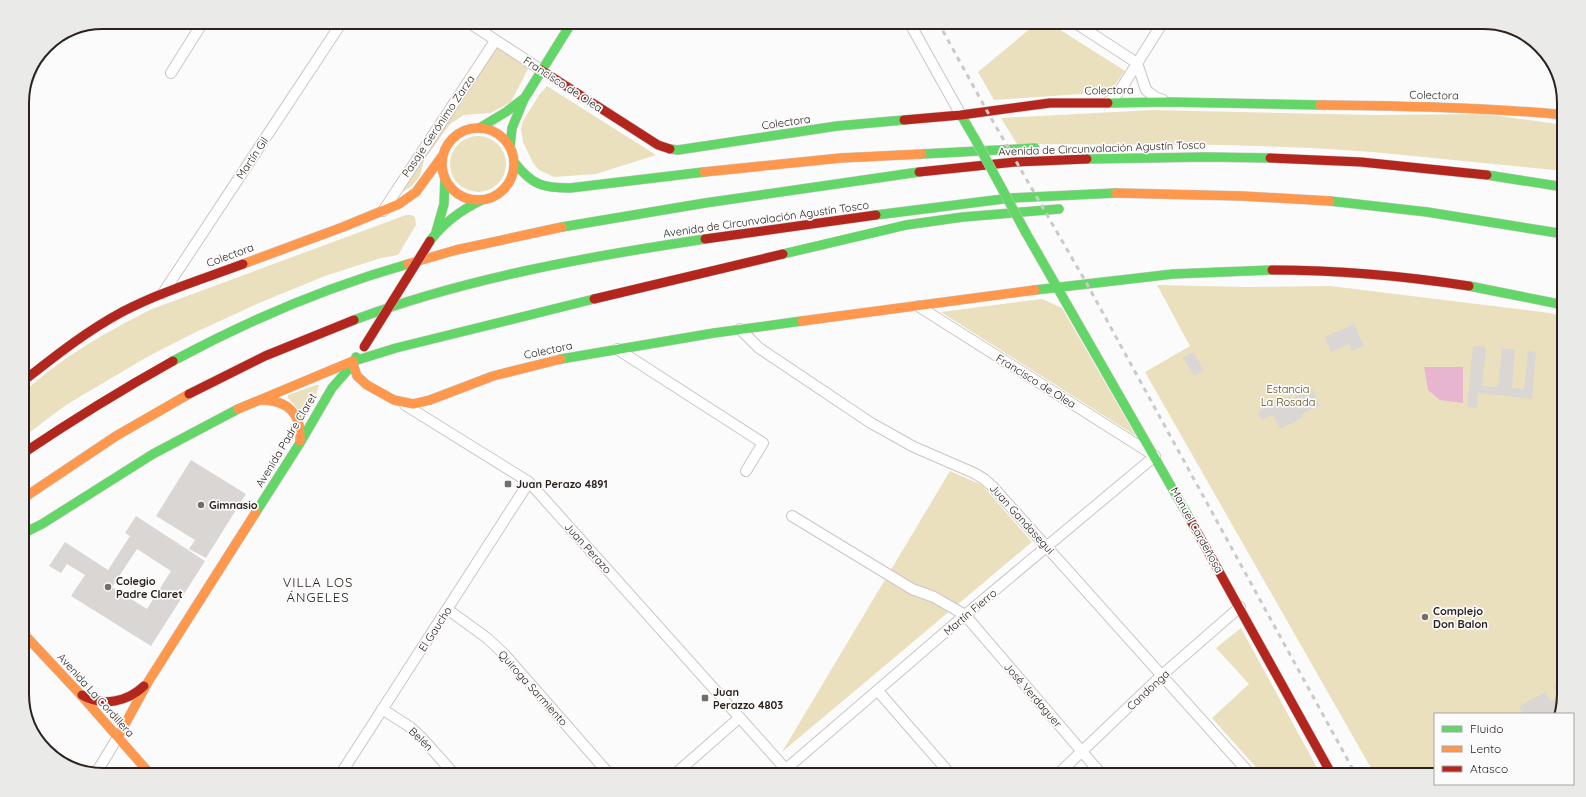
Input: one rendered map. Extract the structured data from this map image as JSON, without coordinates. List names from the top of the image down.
{
  "streets": {
    "main road": [
      "Francisco de Olea",
      "Colectora",
      "Avenida de Circunvalación Agustín Tosco",
      "Avenida Padre Claret",
      "Manuel Cardeñosa",
      "Juan Perazo",
      "Avenida La Cordillera"
    ],
    "street": [
      "Pasaje Gerónimo Zarza",
      "Martín Gil",
      "Juan Gandasegui",
      "Martín Fierro",
      "El Gaucho",
      "Quiroga Sarmiento",
      "Candonga",
      "José Verdaguer",
      "Belén"
    ]
  },
  "crossings": [
    ["Francisco de Olea", "Colectora"],
    ["Francisco de Olea", "Pasaje Gerónimo Zarza"],
    ["Francisco de Olea", "Manuel Cardeñosa"],
    ["Francisco de Olea", "Martín Fierro"],
    ["Colectora", "Pasaje Gerónimo Zarza"],
    ["Colectora", "Martín Gil"],
    ["Colectora", "Avenida Padre Claret"],
    ["Colectora", "Juan Gandasegui"],
    ["Colectora", "Manuel Cardeñosa"],
    ["Colectora", "Juan Perazo"],
    ["Avenida Padre Claret", "Juan Perazo"],
    ["Avenida Padre Claret", "Avenida La Cordillera"],
    ["Juan Gandasegui", "Martín Fierro"],
    ["Juan Gandasegui", "Candonga"],
    ["Manuel Cardeñosa", "Martín Fierro"],
    ["Manuel Cardeñosa", "Candonga"],
    ["Juan Perazo", "El Gaucho"],
    ["Martín Fierro", "José Verdaguer"],
    ["El Gaucho", "Quiroga Sarmiento"],
    ["El Gaucho", "Belén"],
    ["Candonga", "José Verdaguer"]
  ],
  "districts": ["VILLA LOS ÁNGELES"],
  "parks": ["Estancia La Rosada"],
  "places": {
    "transit": ["Juan Perazo 4891", "Juan Perazzo 4803"],
    "other": ["Gimnasio", "Colegio Padre Claret", "Complejo Don Balon"]
  },
  "legend": ["Fluido", "Lento", "Atasco"]
}
